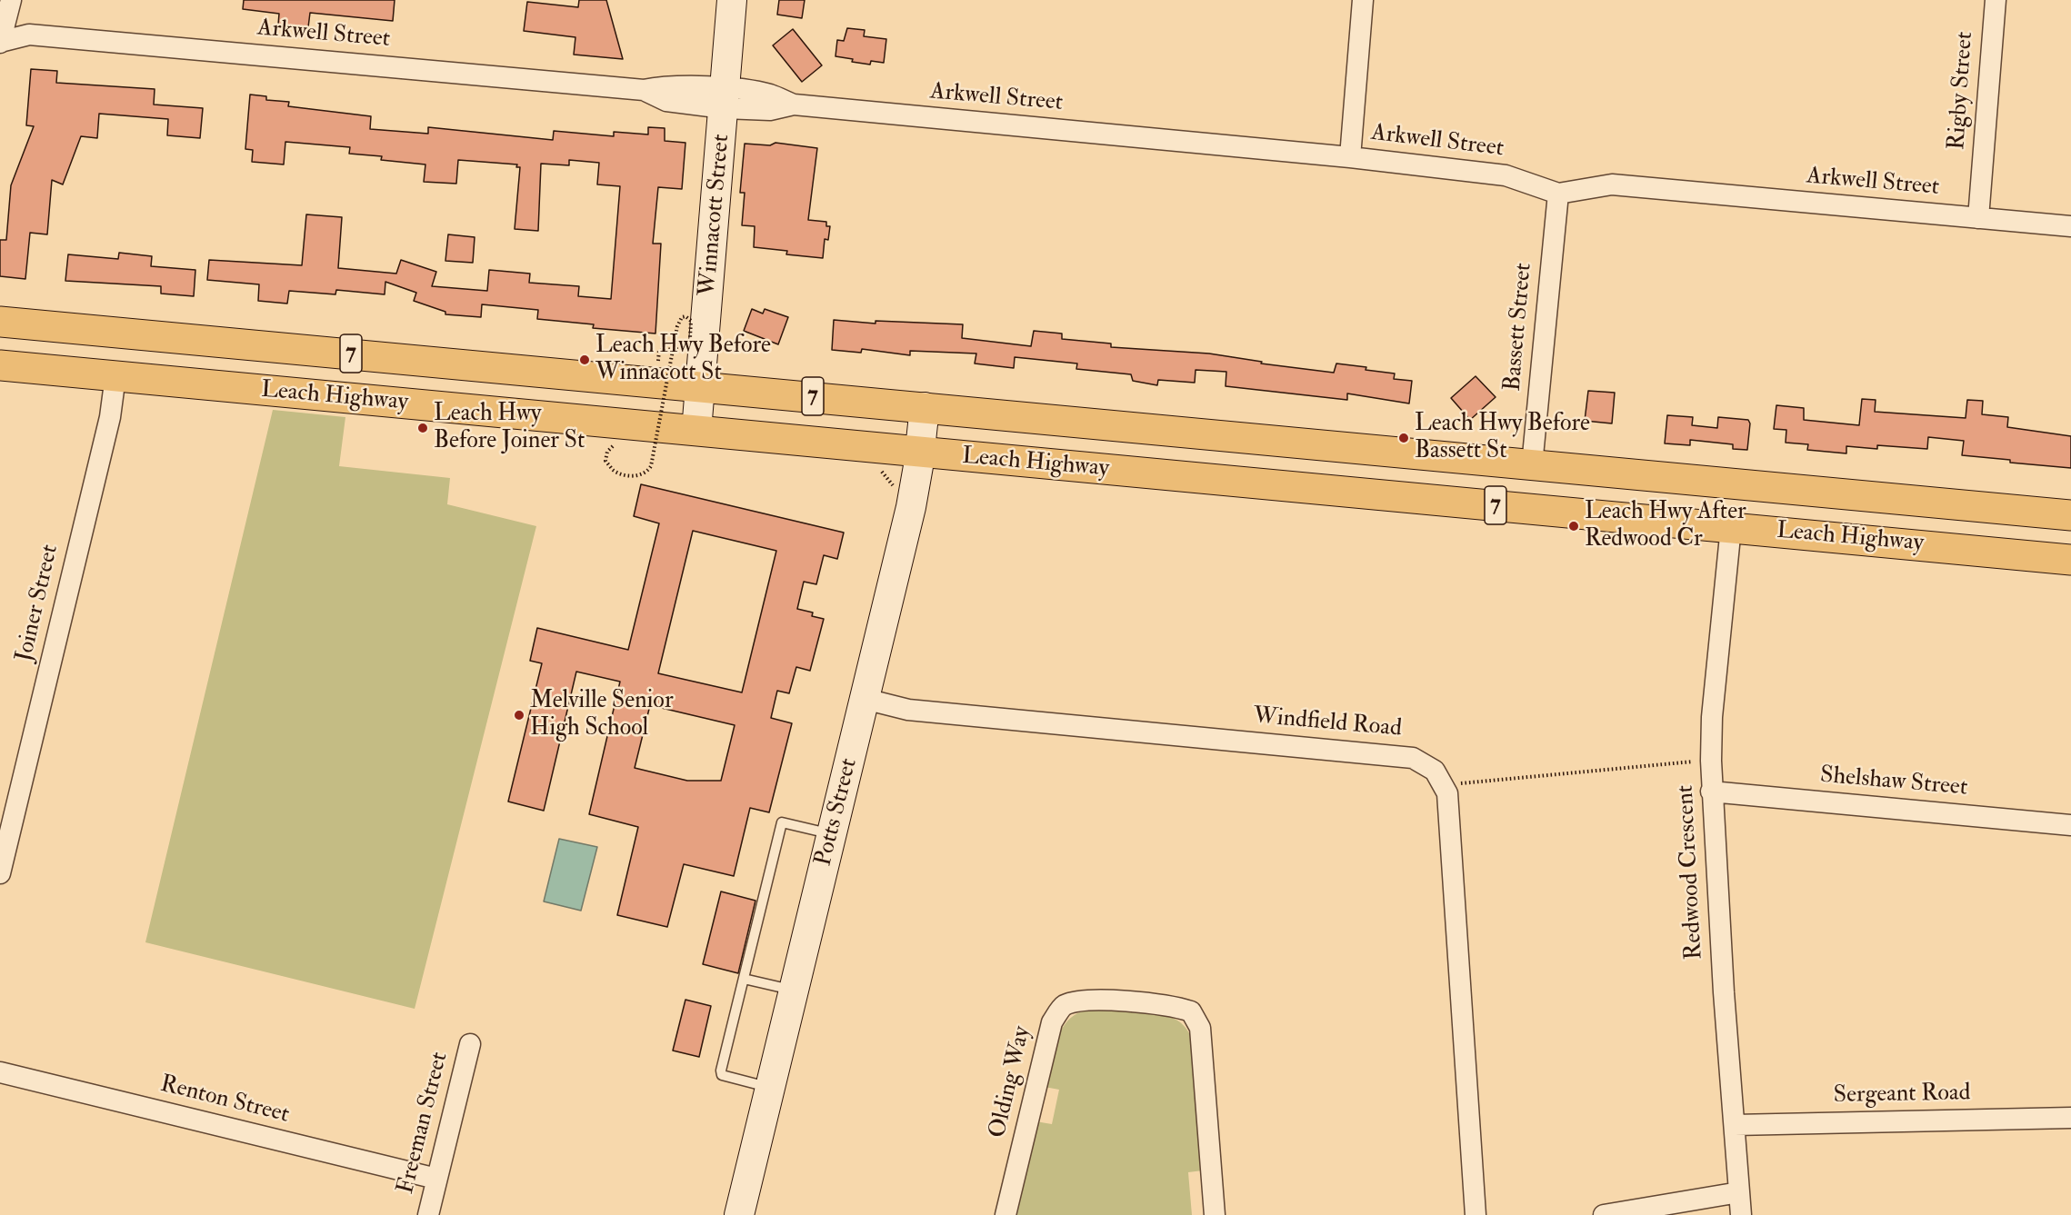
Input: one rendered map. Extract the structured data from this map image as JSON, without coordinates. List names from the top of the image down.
{
  "streets": {
    "highway": ["7", "Leach Highway"],
    "street": [
      "Arkwell Street",
      "Rigby Street",
      "Winnacott Street",
      "Bassett Street",
      "Joiner Street",
      "Windfield Road",
      "Shelshaw Street",
      "Potts Street",
      "Redwood Crescent",
      "Olding Way",
      "Sergeant Road",
      "Renton Street",
      "Freeman Street"
    ]
  },
  "crossings": [
    ["Arkwell Street", "Rigby Street"],
    ["Arkwell Street", "Winnacott Street"],
    ["Arkwell Street", "Bassett Street"],
    ["Winnacott Street", "Leach Highway"],
    ["Bassett Street", "Leach Highway"],
    ["Leach Highway", "Joiner Street"],
    ["Leach Highway", "Potts Street"],
    ["Leach Highway", "Redwood Crescent"],
    ["Windfield Road", "Potts Street"],
    ["Shelshaw Street", "Redwood Crescent"],
    ["Redwood Crescent", "Sergeant Road"],
    ["Renton Street", "Freeman Street"]
  ],
  "places": [
    "Leach Hwy Before Winnacott St",
    "Leach Hwy Before Joiner St",
    "Leach Hwy Before Bassett St",
    "Leach Hwy After Redwood Cr",
    "Melville Senior High School"
  ]
}
